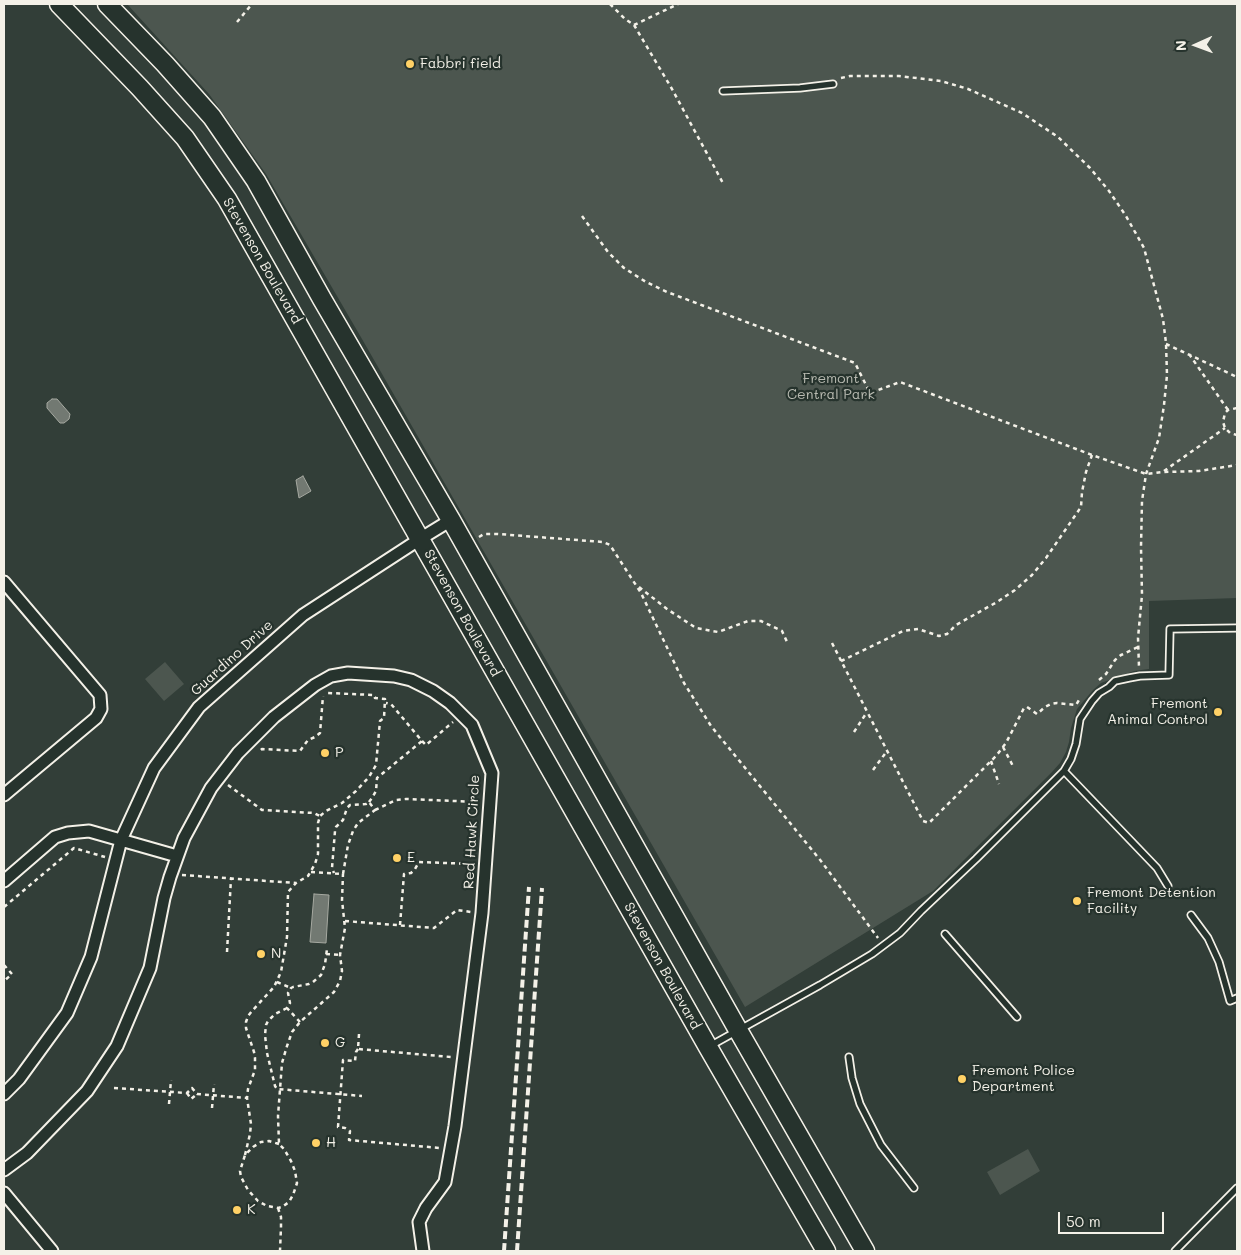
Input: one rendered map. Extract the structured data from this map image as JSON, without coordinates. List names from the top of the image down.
{
  "streets": {
    "main road": ["Stevenson Boulevard"],
    "street": ["Guardino Drive", "Red Hawk Circle"]
  },
  "crossings": [
    ["Stevenson Boulevard", "Guardino Drive"]
  ],
  "parks": ["Fremont Central Park"],
  "places": [
    "Fabbri field",
    "Fremont Animal Control",
    "P",
    "E",
    "Fremont Detention Facility",
    "N",
    "G",
    "Fremont Police Department",
    "H",
    "K"
  ],
  "scale_bar": "50 m",
  "north": "left"
}
